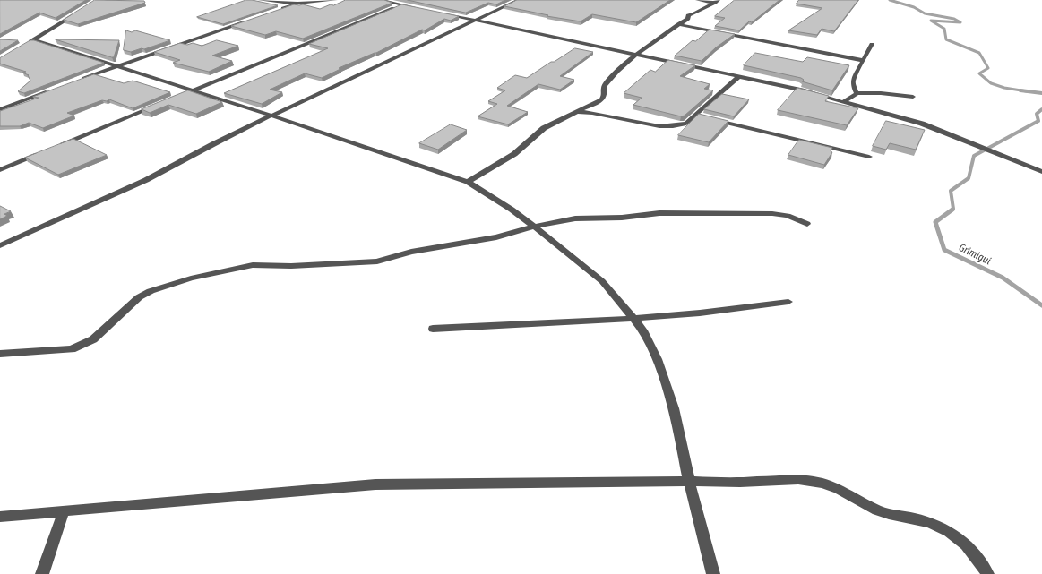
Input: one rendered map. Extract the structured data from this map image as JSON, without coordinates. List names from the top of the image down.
{
  "water": ["Grimigui"]
}
